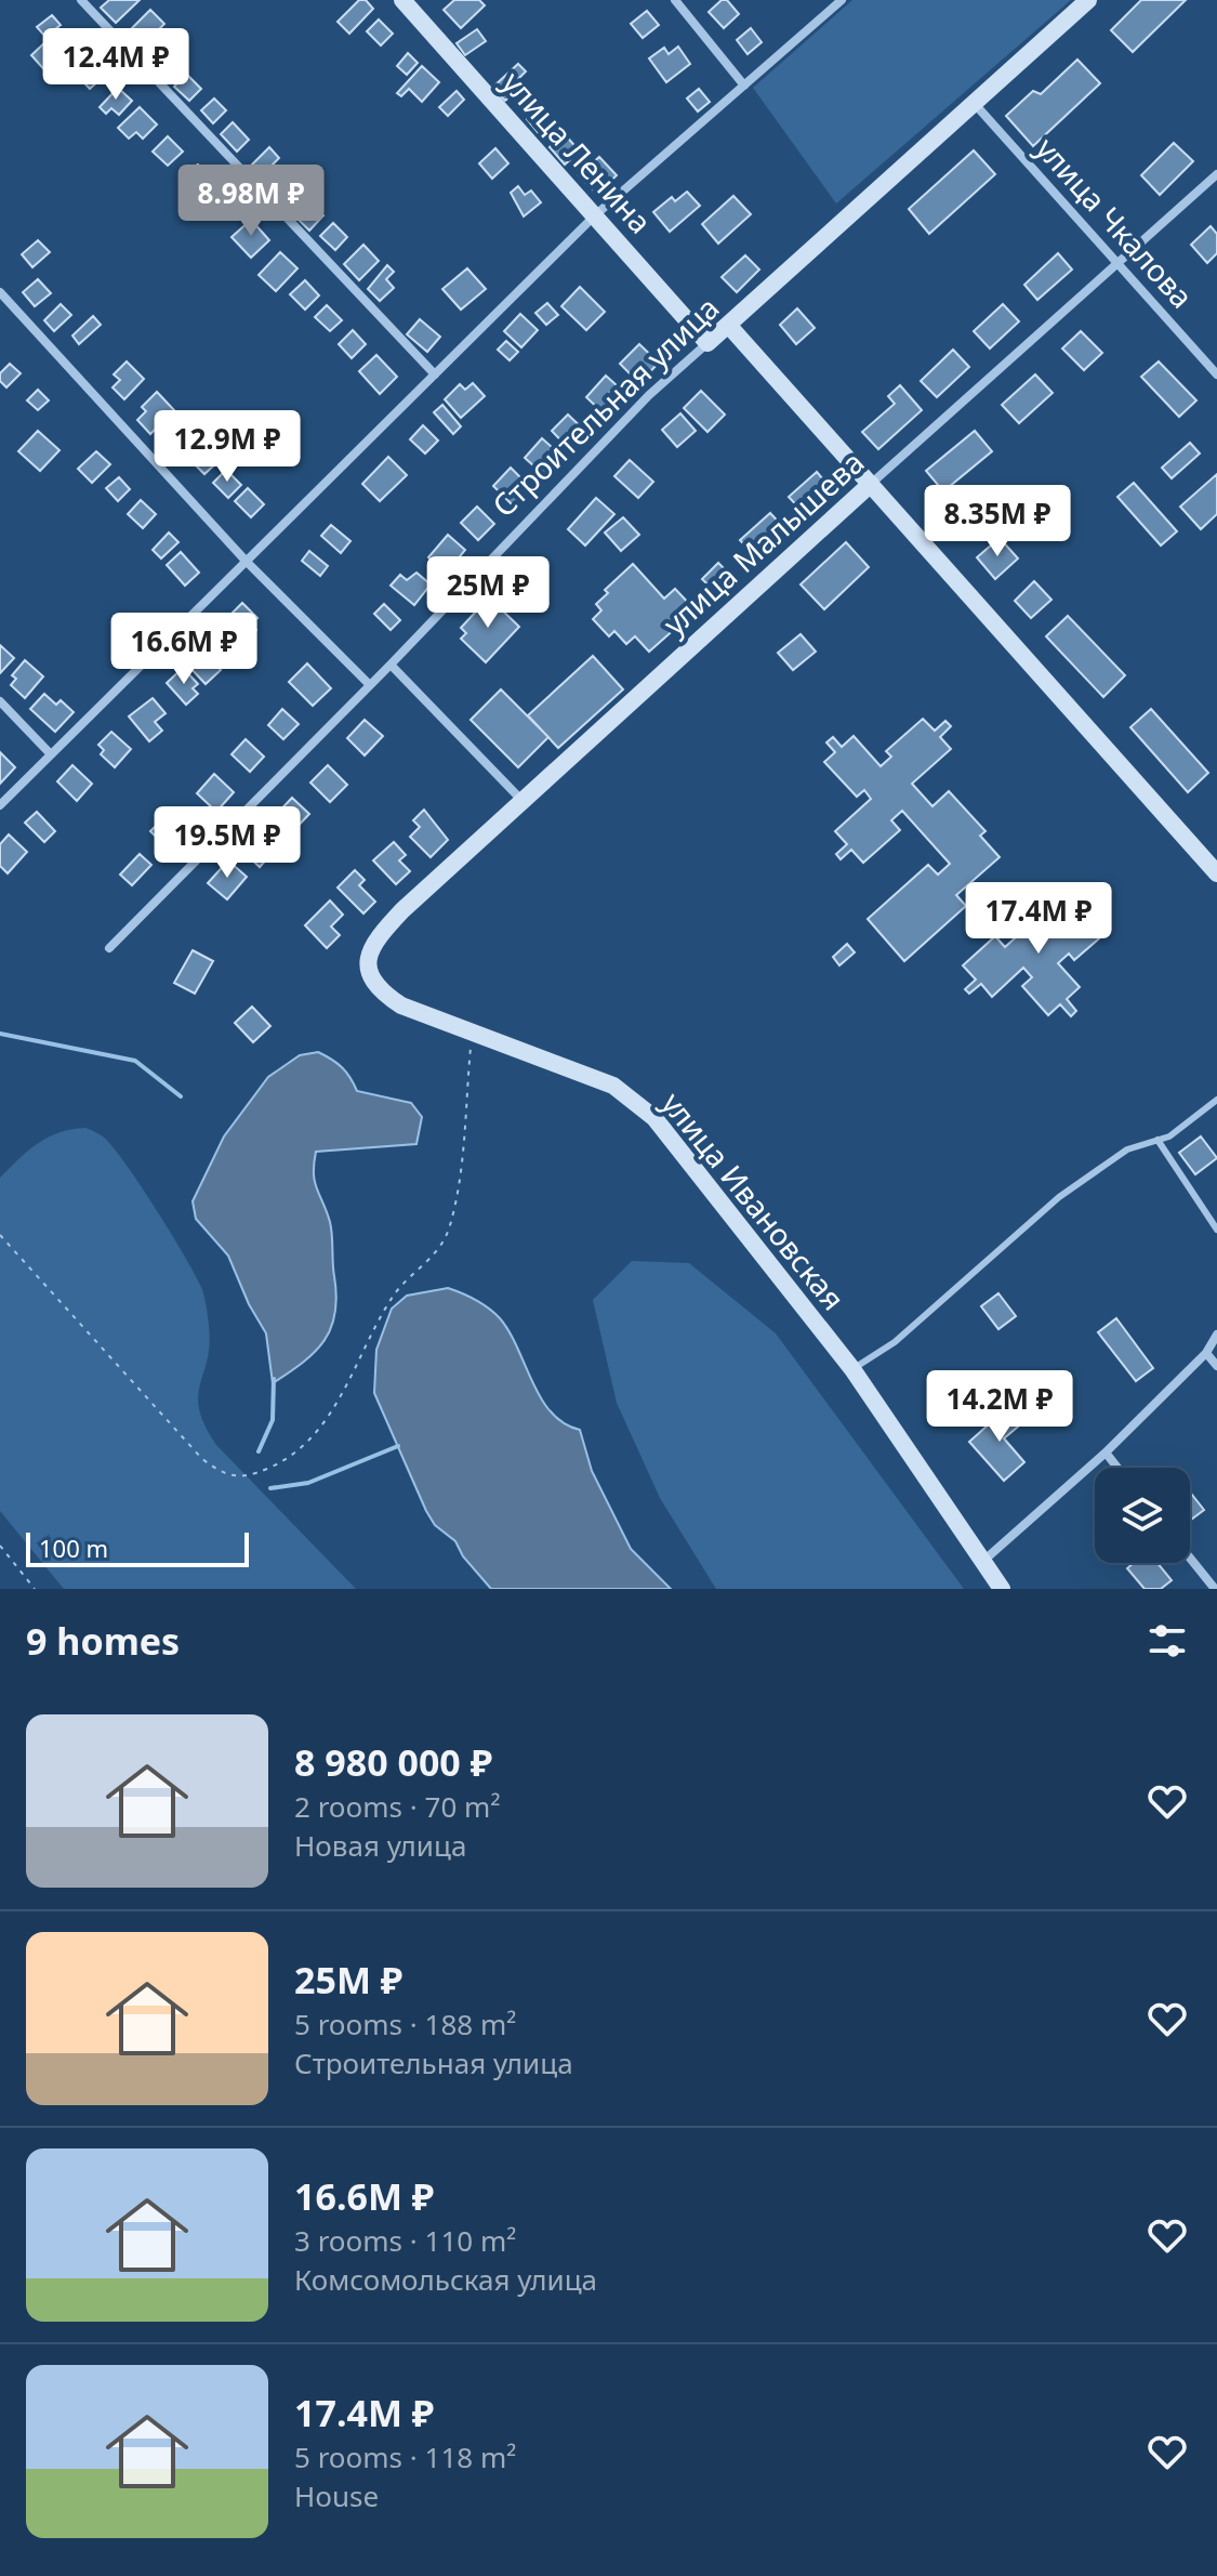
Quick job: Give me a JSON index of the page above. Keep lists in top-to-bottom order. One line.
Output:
{"streets":{"street":["улица Ленина","улица Чкалова","Строительная улица","улица Малышева","улица Ивановская"]},"crossings":[["улица Ленина","Строительная улица"],["улица Чкалова","Строительная улица"],["улица Чкалова","улица Малышева"],["улица Малышева","улица Ивановская"]],"scale_bar":"100 m","page":{"price":["12.4M ₽","8.98M ₽","12.9M ₽","8.35M ₽","25M ₽","16.6M ₽","19.5M ₽","17.4M ₽","14.2M ₽"],"scale":"100 m","heading":"9 homes","list":[{"name":"8 980 000 ₽","note":"2 rooms · 70 m² · Новая улица"},{"name":"25M ₽","note":"5 rooms · 188 m² · Строительная улица"},{"name":"16.6M ₽","note":"3 rooms · 110 m² · Комсомольская улица"},{"name":"17.4M ₽","note":"5 rooms · 118 m² · House"}]}}
